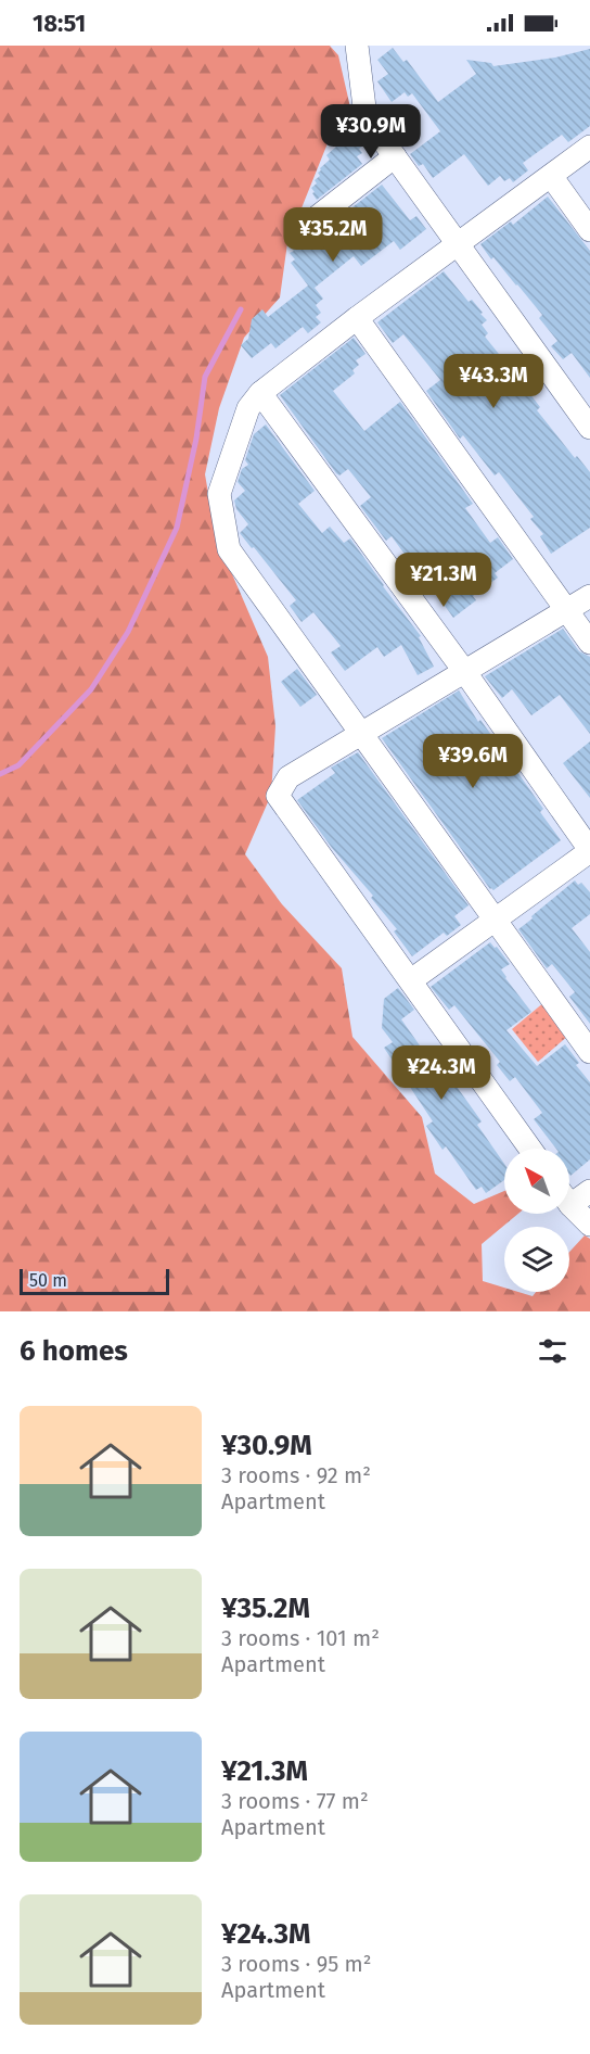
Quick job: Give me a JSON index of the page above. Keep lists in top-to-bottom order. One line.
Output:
{"scale_bar":"50 m","north":"top left","page":{"status":"18:51","price":["¥30.9M","¥35.2M","¥43.3M","¥21.3M","¥39.6M","¥24.3M"],"scale":"50 m","heading":"6 homes","list":[{"name":"¥30.9M","note":"3 rooms · 92 m² · Apartment"},{"name":"¥35.2M","note":"3 rooms · 101 m² · Apartment"},{"name":"¥21.3M","note":"3 rooms · 77 m² · Apartment"},{"name":"¥24.3M","note":"3 rooms · 95 m² · Apartment"}]}}
